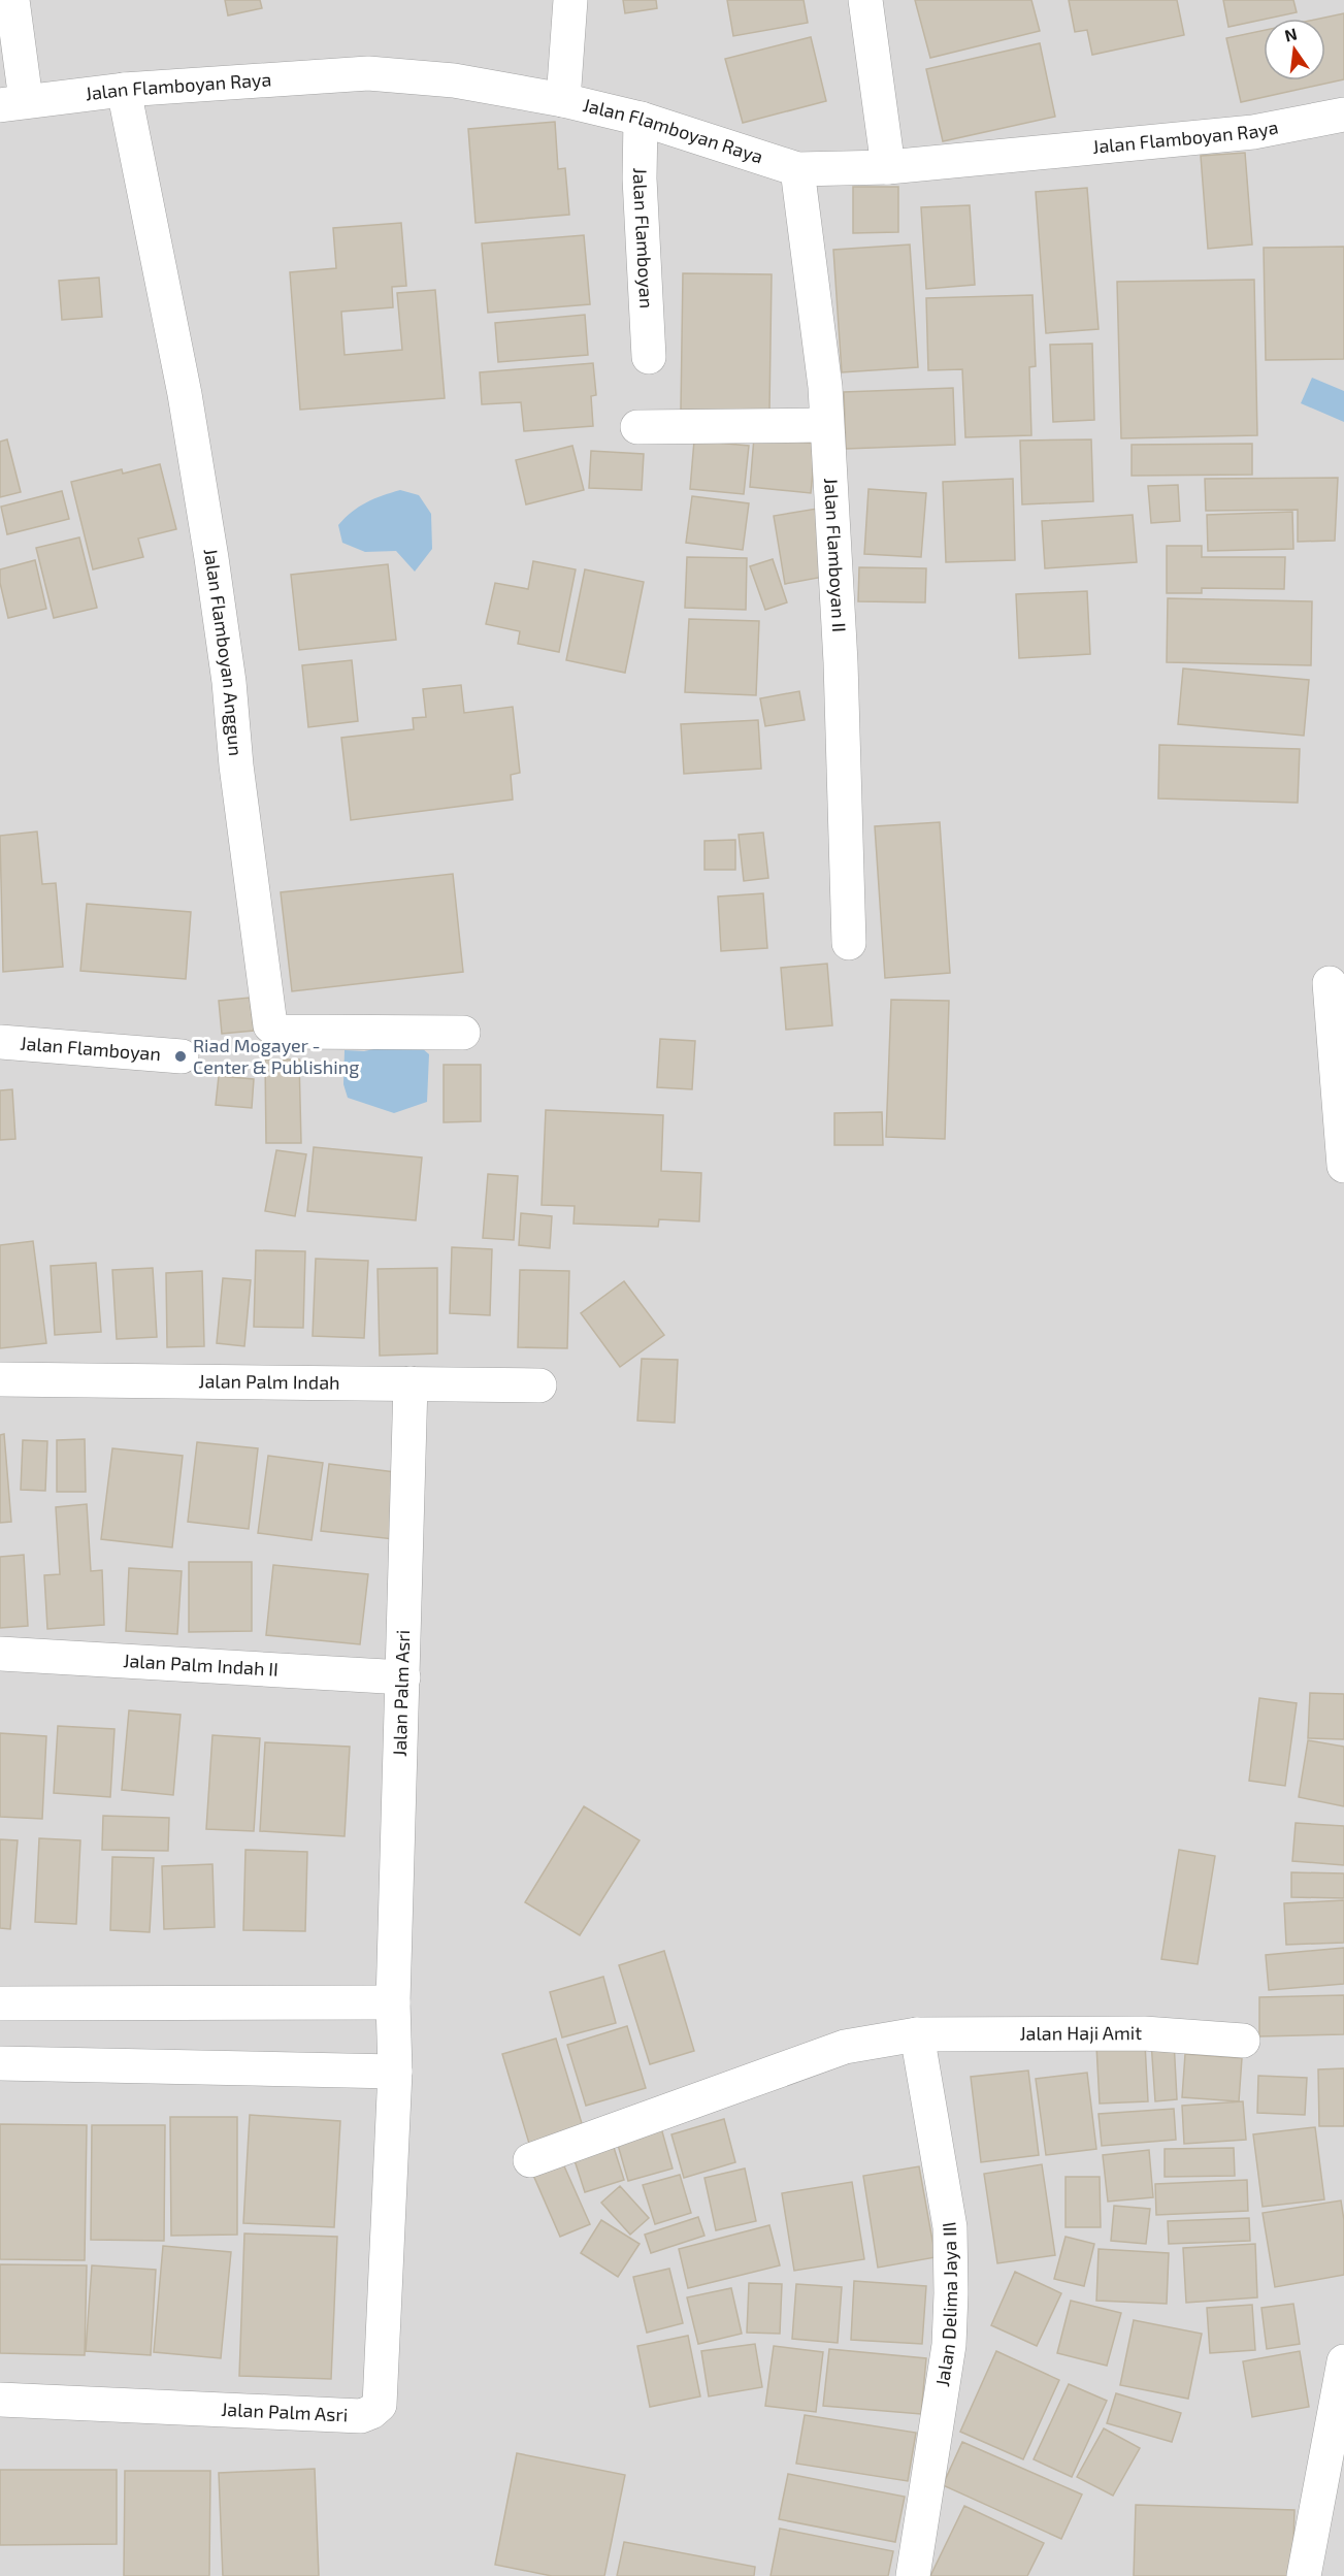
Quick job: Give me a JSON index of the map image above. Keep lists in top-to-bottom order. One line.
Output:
{"streets":{"street":["Jalan Flamboyan Raya","Jalan Flamboyan","Jalan Flamboyan II","Jalan Flamboyan Anggun","Jalan Palm Indah","Jalan Palm Indah II","Jalan Palm Asri","Jalan Haji Amit","Jalan Delima Jaya III"]},"crossings":[["Jalan Flamboyan Raya","Jalan Flamboyan"],["Jalan Flamboyan Raya","Jalan Flamboyan II"],["Jalan Flamboyan Raya","Jalan Flamboyan Anggun"],["Jalan Palm Indah","Jalan Palm Asri"],["Jalan Palm Indah II","Jalan Palm Asri"],["Jalan Haji Amit","Jalan Delima Jaya III"]],"places":["Riad Mogayer - Center & Publishing"],"north":"top"}
